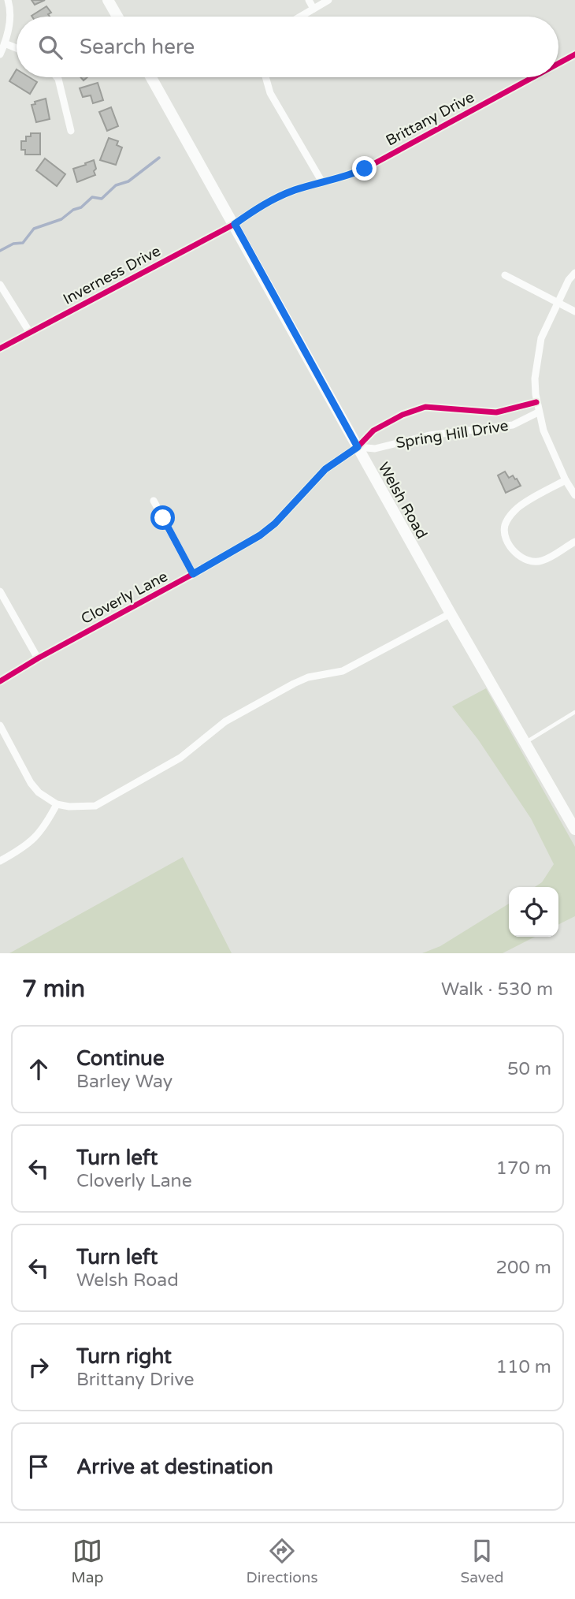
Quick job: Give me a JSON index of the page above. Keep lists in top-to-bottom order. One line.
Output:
{"streets":{"main road":["Welsh Road"],"street":["Brittany Drive","Inverness Drive","Spring Hill Drive","Cloverly Lane"]},"crossings":[["Brittany Drive","Inverness Drive"],["Brittany Drive","Welsh Road"],["Inverness Drive","Welsh Road"],["Spring Hill Drive","Welsh Road"],["Spring Hill Drive","Cloverly Lane"],["Welsh Road","Cloverly Lane"]],"page":{"search":"Search here","heading":["7 min","Walk · 530 m"],"list":[["Continue","Barley Way","50 m"],["Turn left","Cloverly Lane","170 m"],["Turn left","Welsh Road","200 m"],["Turn right","Brittany Drive","110 m"],"Arrive at destination"],"nav":["Map","Directions","Saved"]}}
